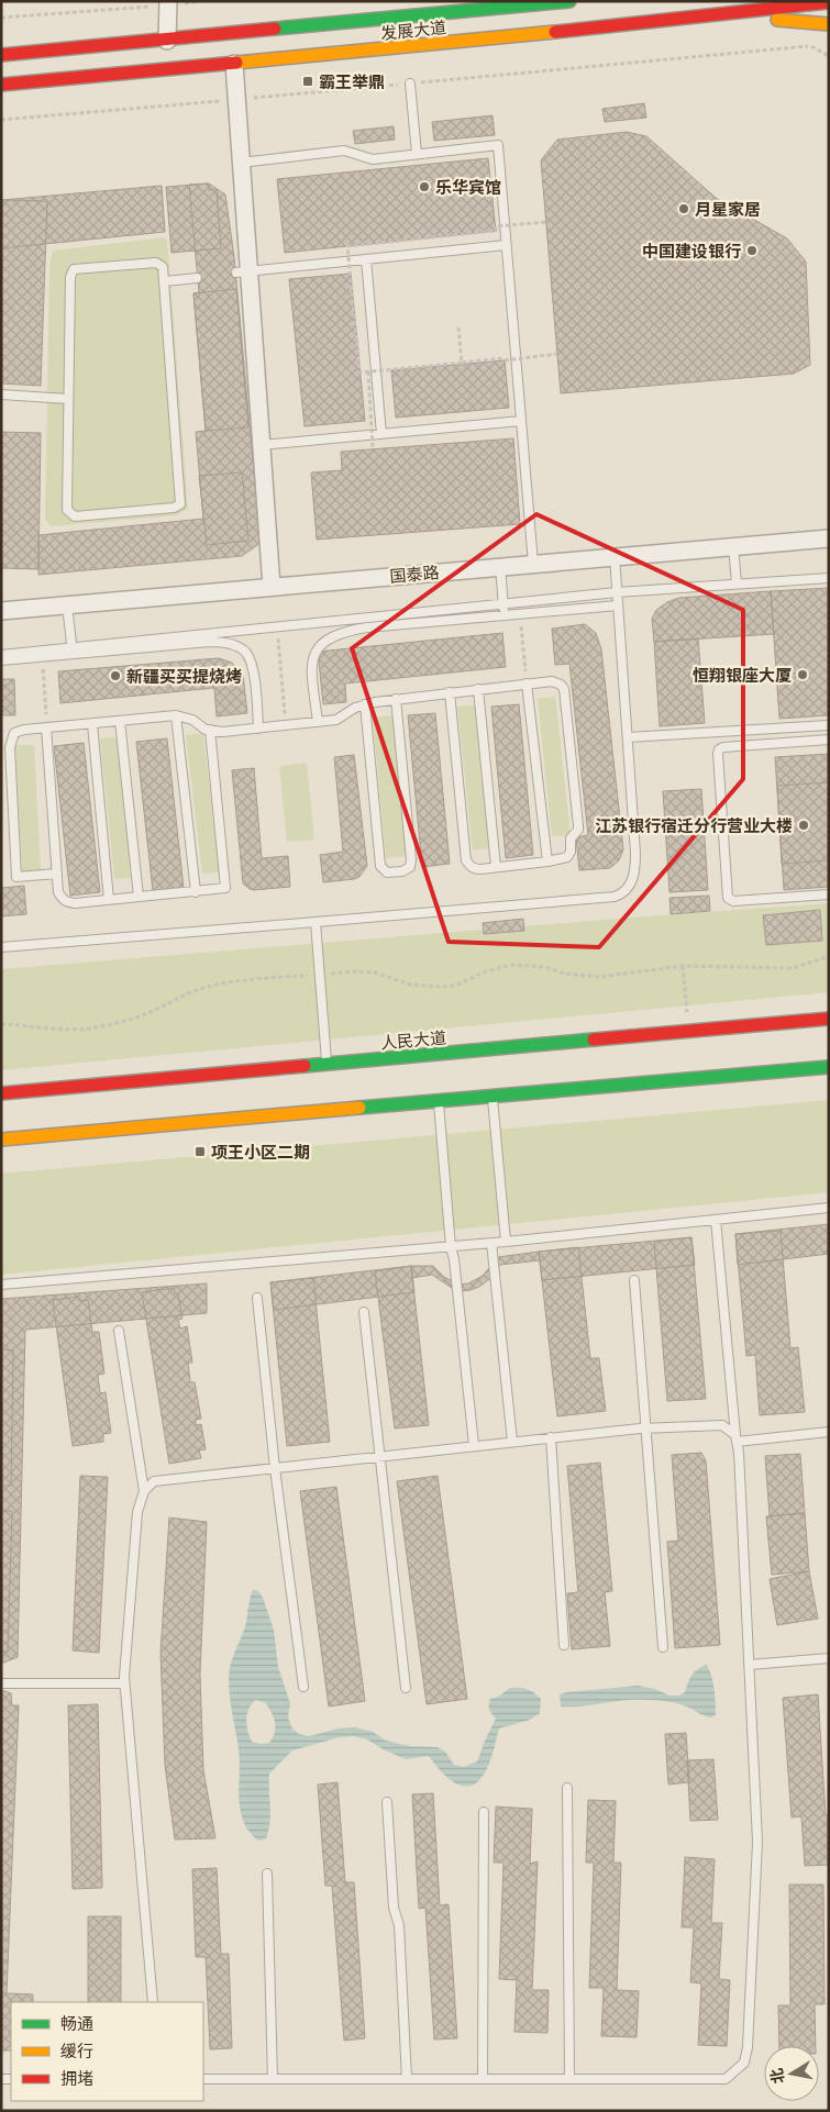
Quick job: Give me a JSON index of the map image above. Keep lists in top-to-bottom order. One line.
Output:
{"streets":{"main road":["发展大道","人民大道"],"street":["国泰路"]},"places":{"transit":["霸王举鼎","项王小区二期"],"other":["乐华宾馆","月星家居","中国建设银行","恒翔银座大厦","新疆买买提烧烤","江苏银行宿迁分行营业大楼"]},"legend":["畅通","缓行","拥堵"],"north":"left"}
